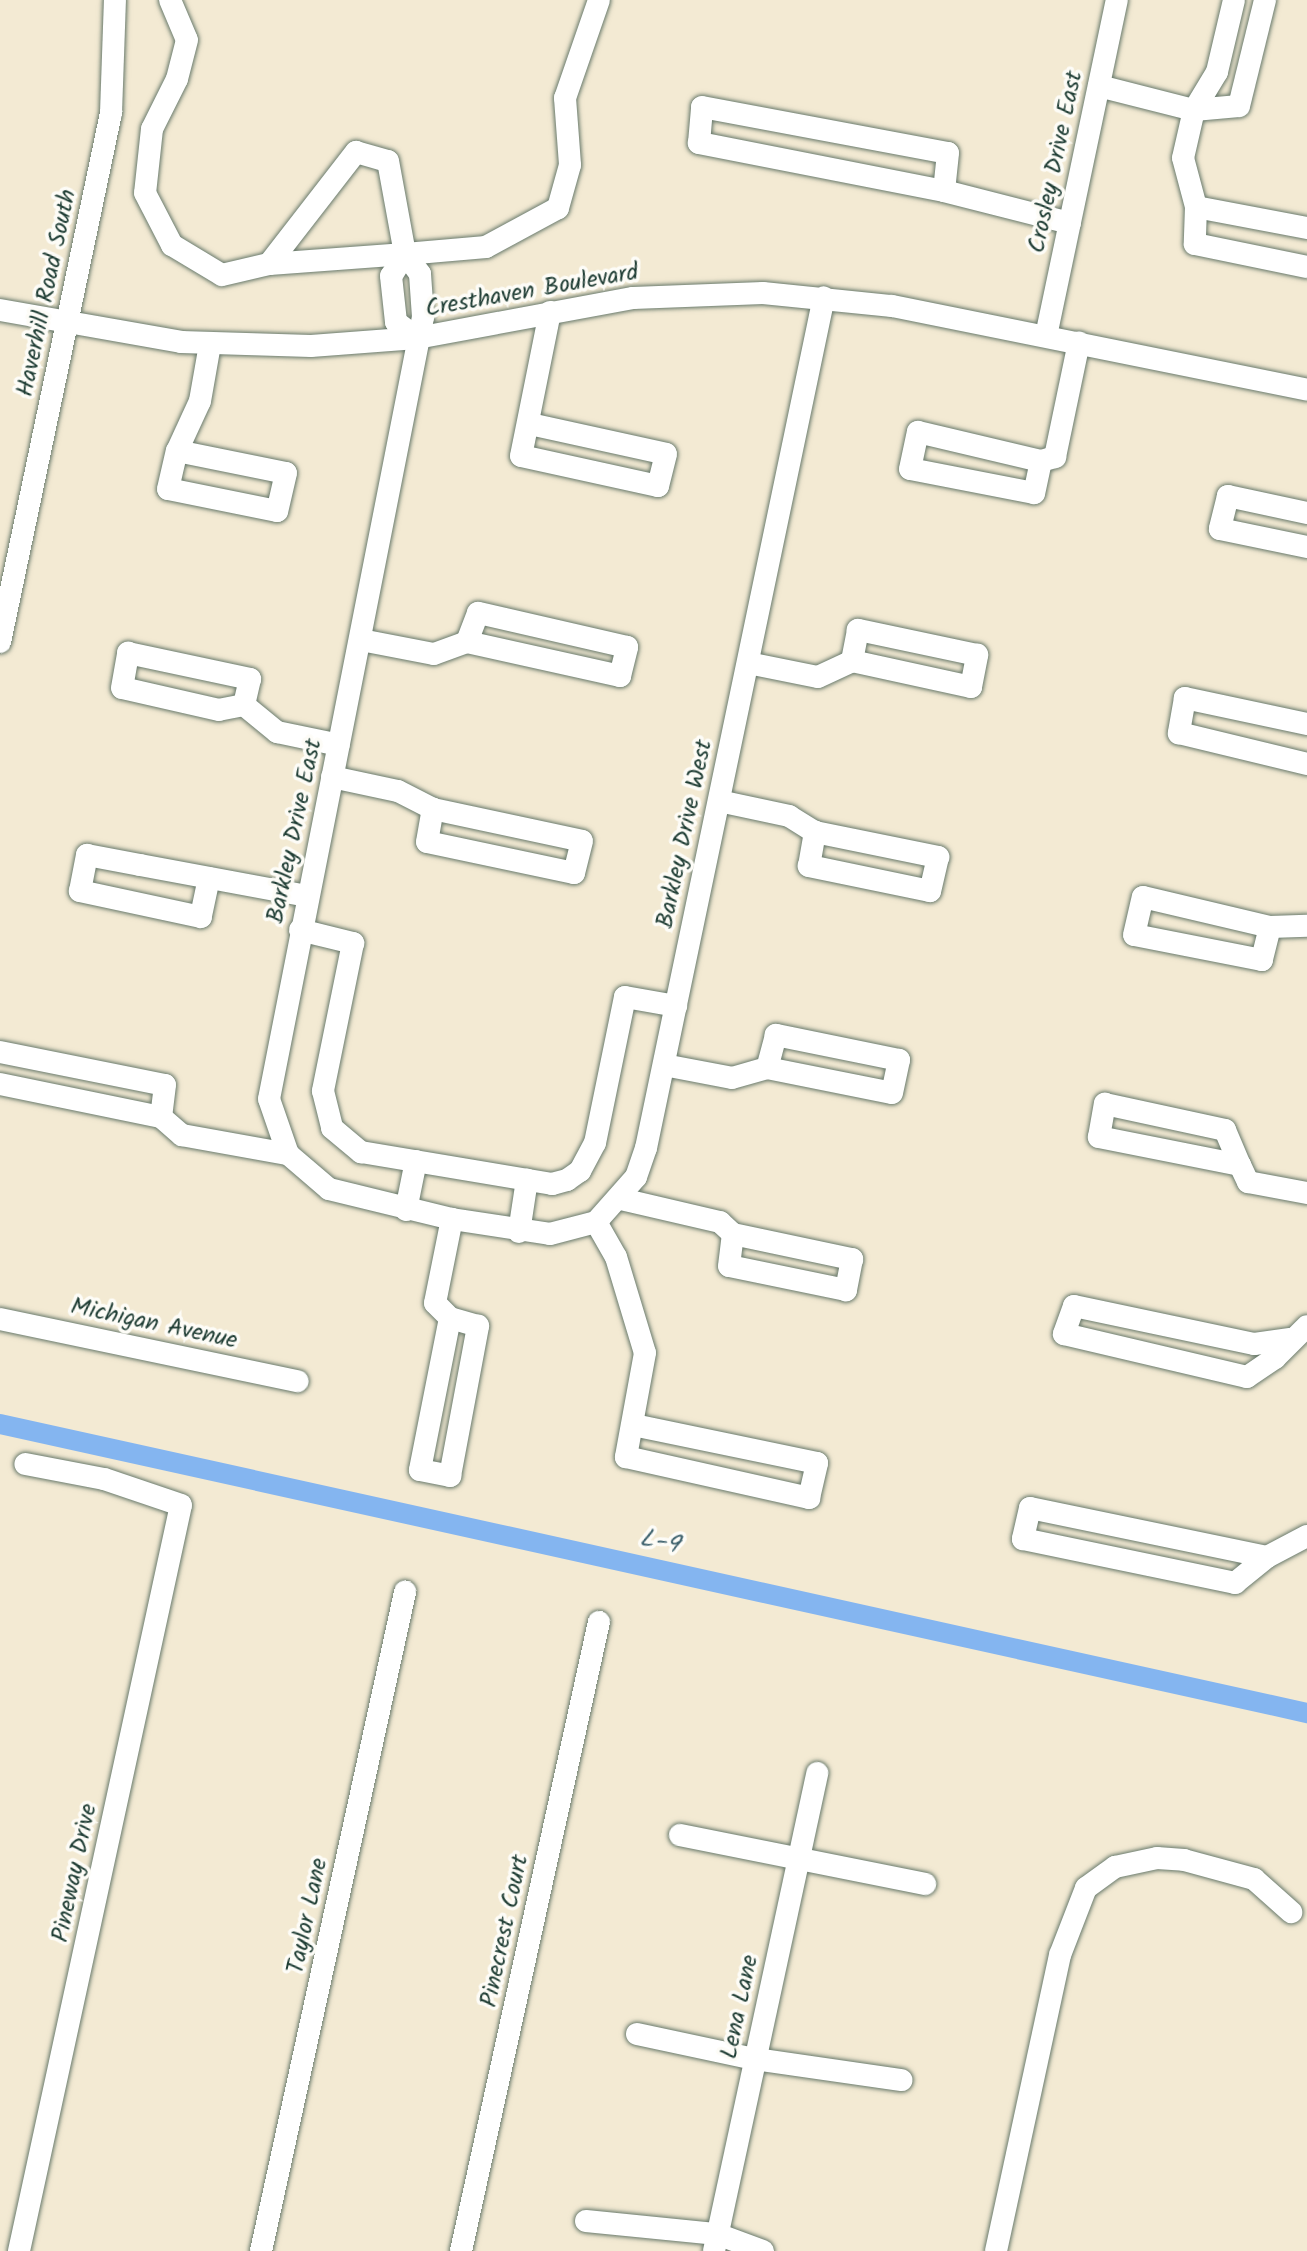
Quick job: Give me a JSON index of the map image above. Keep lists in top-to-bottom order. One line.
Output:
{"streets":{"street":["Crosley Drive East","Cresthaven Boulevard","Haverhill Road South","Barkley Drive East","Barkley Drive West","Michigan Avenue","Pineway Drive","Taylor Lane","Pinecrest Court","Lena Lane"]},"crossings":[["Crosley Drive East","Cresthaven Boulevard"],["Cresthaven Boulevard","Haverhill Road South"],["Cresthaven Boulevard","Barkley Drive East"],["Cresthaven Boulevard","Barkley Drive West"]],"water":["L-9"]}
